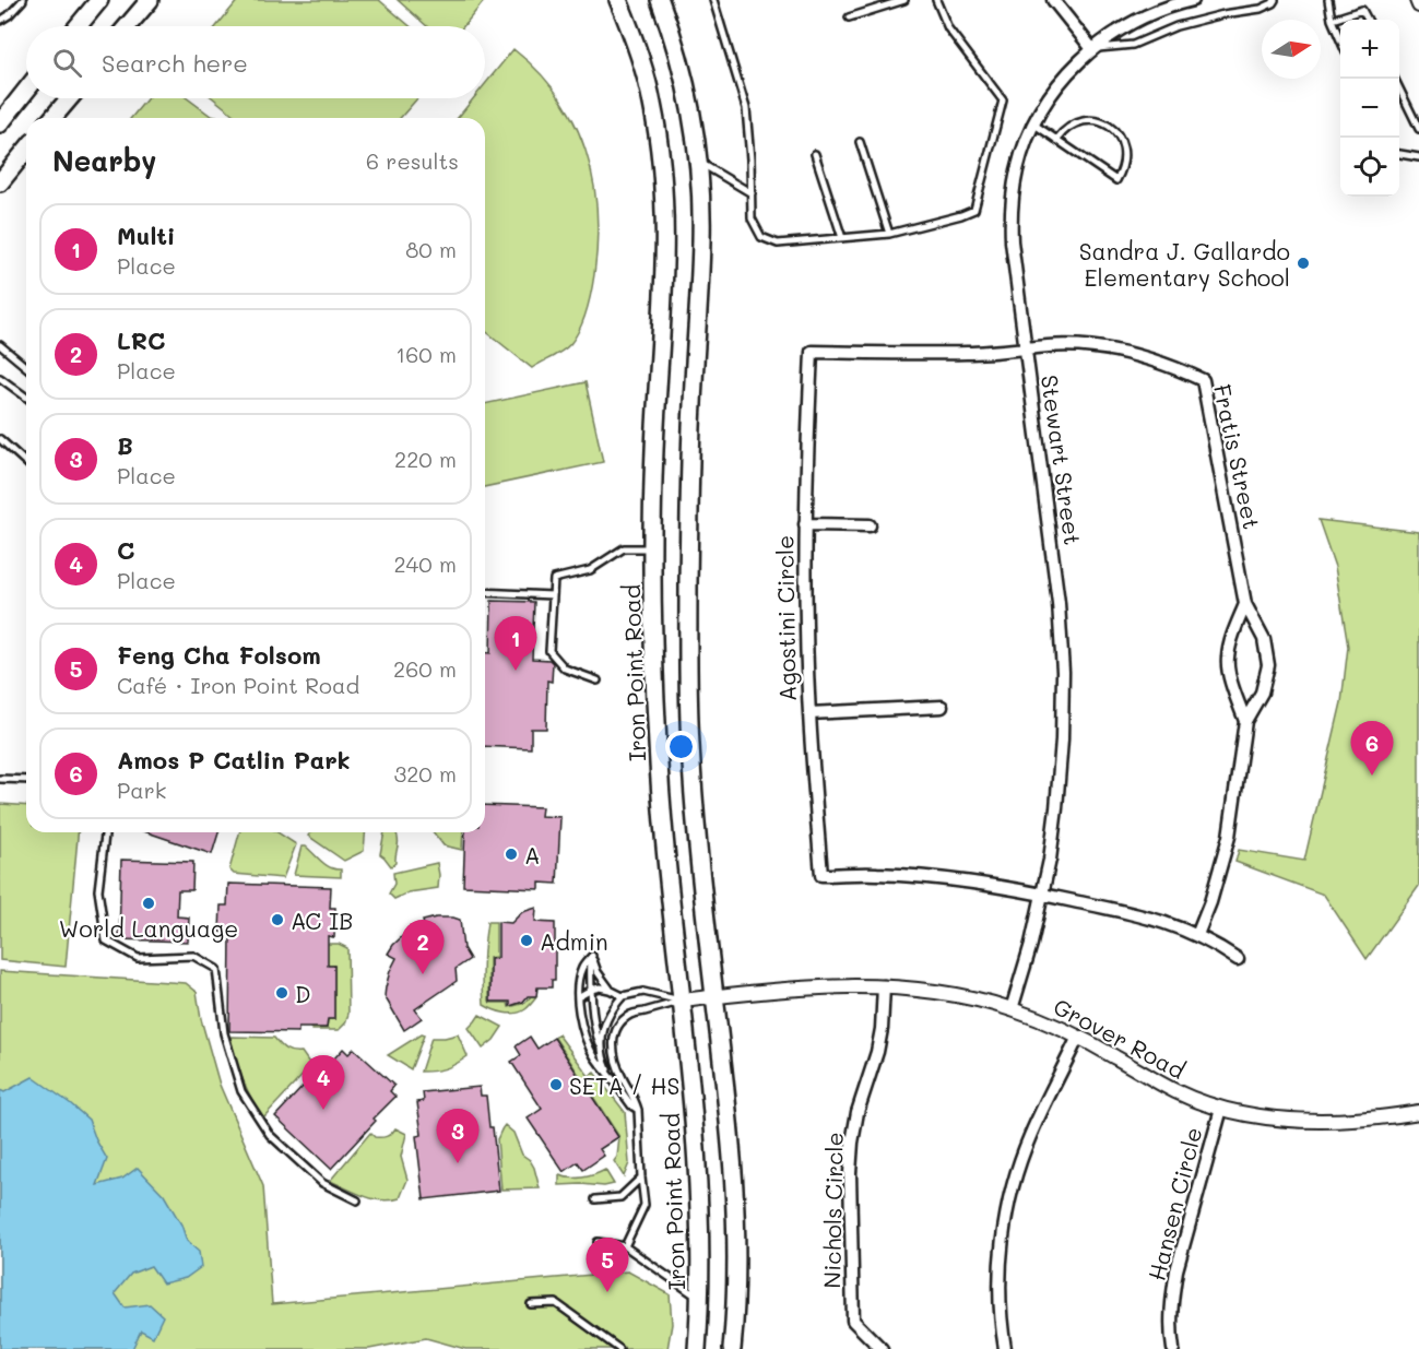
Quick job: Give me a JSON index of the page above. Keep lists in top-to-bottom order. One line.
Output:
{"streets":{"main road":["Iron Point Road"],"street":["Fratis Street","Stewart Street","Agostini Circle","Grover Road","Hansen Circle","Nichols Circle"]},"crossings":[["Fratis Street","Stewart Street"],["Fratis Street","Agostini Circle"],["Stewart Street","Agostini Circle"],["Stewart Street","Grover Road"],["Iron Point Road","Grover Road"],["Grover Road","Hansen Circle"],["Grover Road","Nichols Circle"]],"places":["Sandra J. Gallardo Elementary School","A","World Language","AC IB","Admin","D","SETA / HS"],"north":"right","page":{"map_buttons":["+","−"],"search":"Search here","heading":["Nearby","6 results"],"list":[{"mark":"1","name":"Multi","note":"Place","value":"80 m"},{"mark":"2","name":"LRC","note":"Place","value":"160 m"},{"mark":"3","name":"B","note":"Place","value":"220 m"},{"mark":"4","name":"C","note":"Place","value":"240 m"},{"mark":"5","name":"Feng Cha Folsom","note":"Café · Iron Point Road","value":"260 m"},{"mark":"6","name":"Amos P Catlin Park","note":"Park","value":"320 m"}],"pins":["1","6","2","4","3","5"]}}
